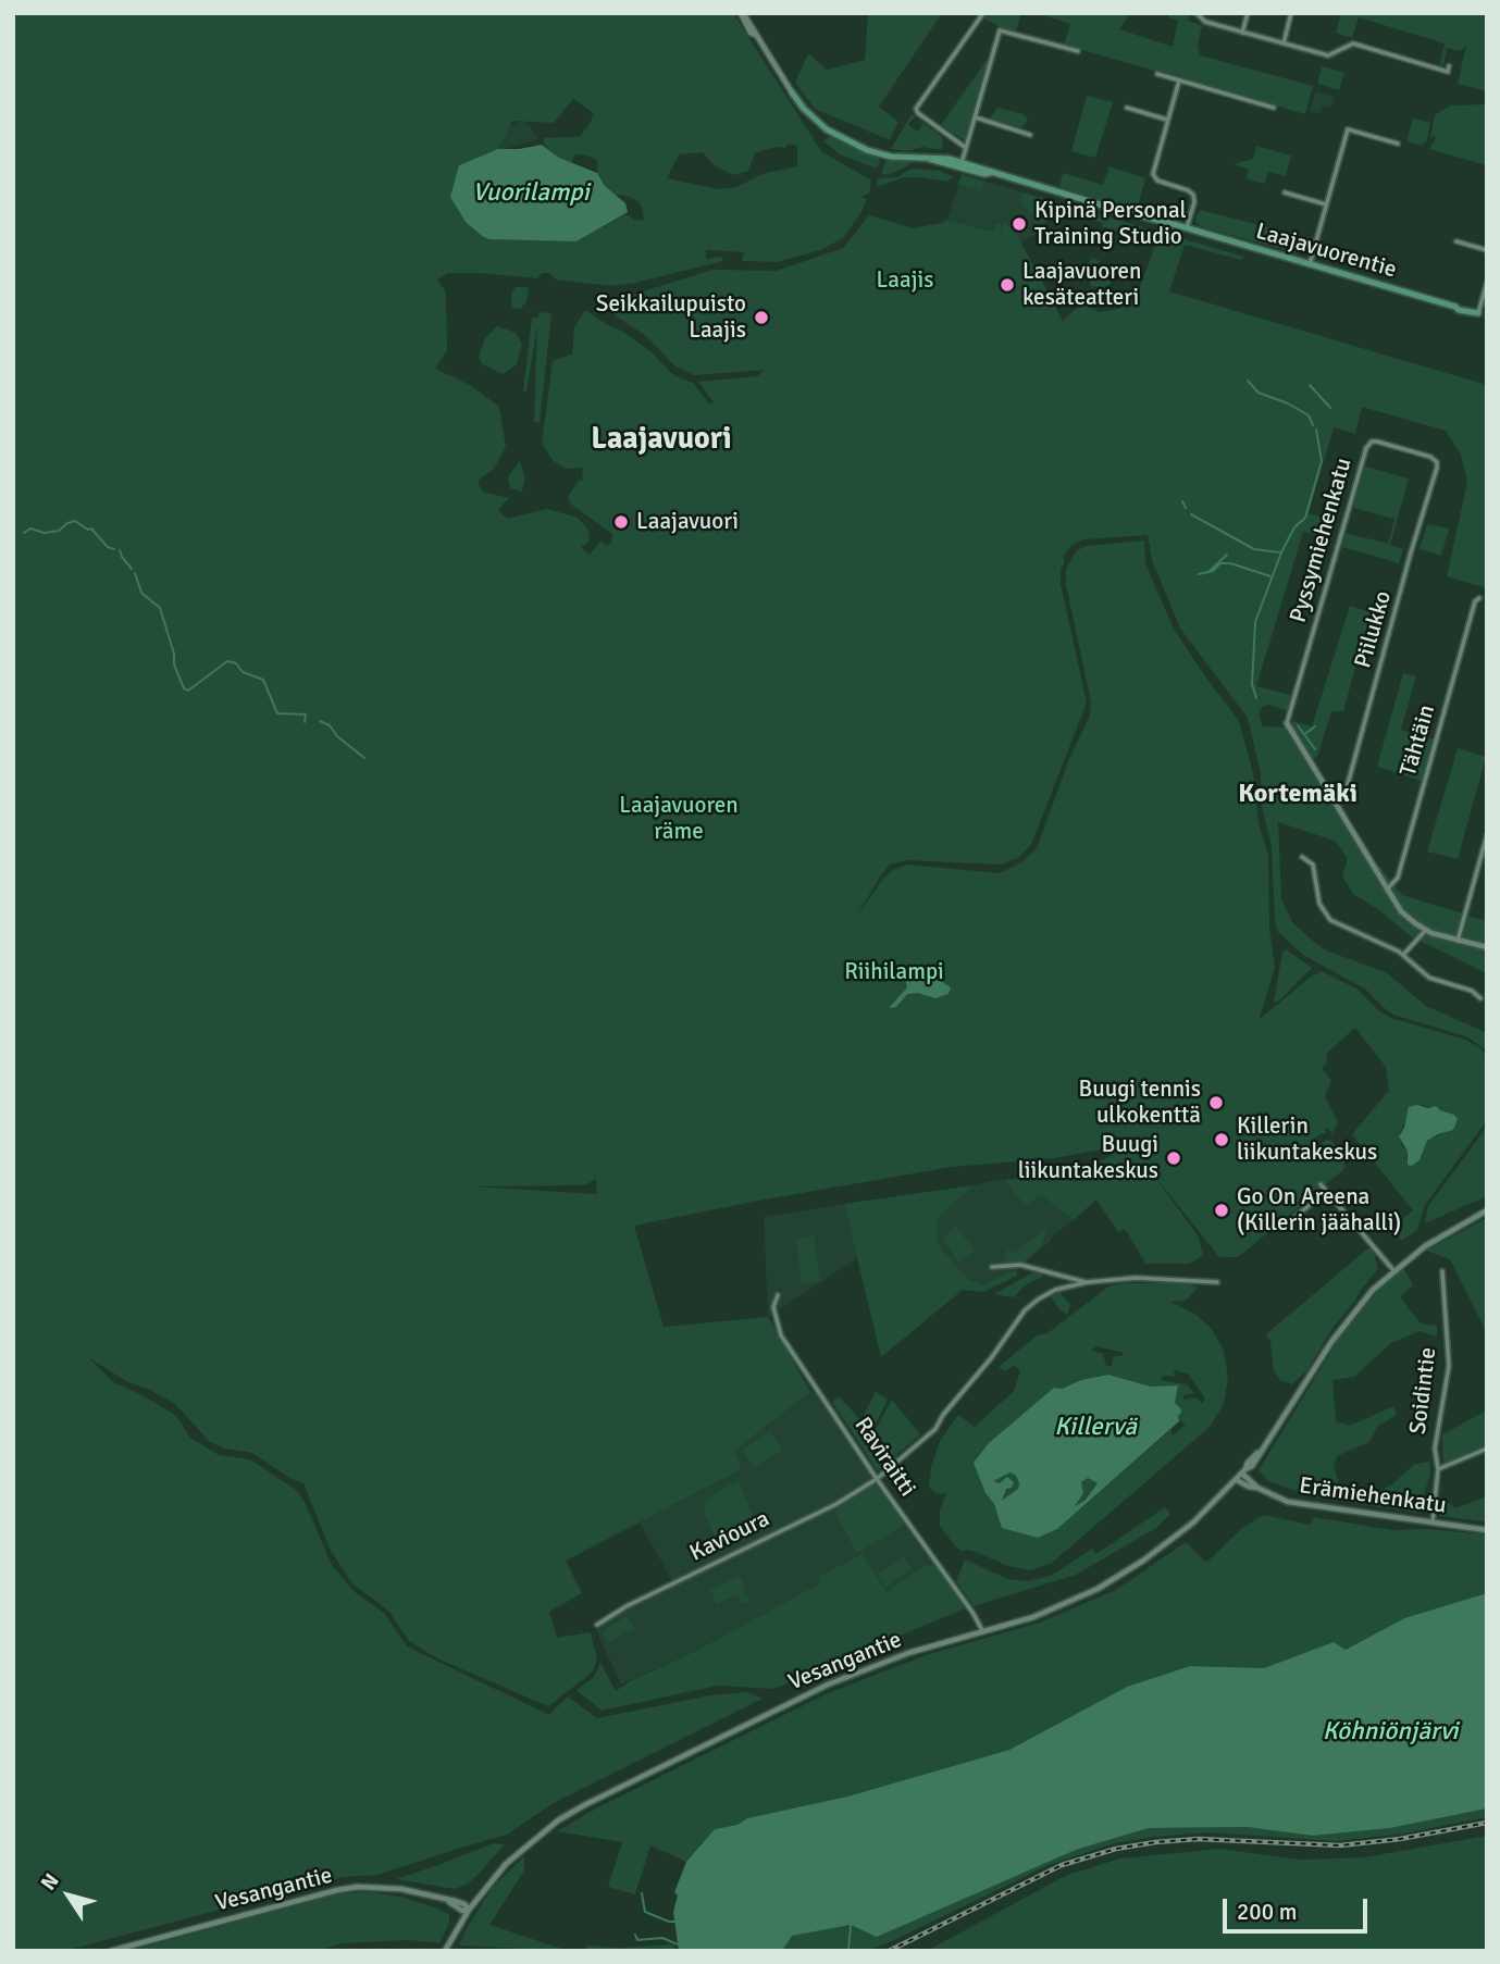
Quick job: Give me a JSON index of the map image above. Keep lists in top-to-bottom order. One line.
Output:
{"streets":{"main road":["Laajavuorentie"],"street":["Pyssymiehenkatu","Piilukko","Tähtäin","Soidintie","Raviraitti","Erämiehenkatu","Kavioura","Vesangantie"]},"crossings":[["Pyssymiehenkatu","Piilukko"],["Pyssymiehenkatu","Tähtäin"],["Soidintie","Erämiehenkatu"],["Raviraitti","Kavioura"],["Raviraitti","Vesangantie"],["Erämiehenkatu","Vesangantie"]],"districts":["Laajavuori","Kortemäki"],"water":["Vuorilampi","Killervä","Köhniönjärvi"],"parks":["Laajis","Laajavuoren räme","Riihilampi"],"places":["Kipinä Personal Training Studio","Laajavuoren kesäteatteri","Seikkailupuisto Laajis","Laajavuori","Buugi tennis ulkokenttä","Killerin liikuntakeskus","Buugi liikuntakeskus","Go On Areena (Killerin jäähalli)"],"scale_bar":"200 m","north":"top left"}
